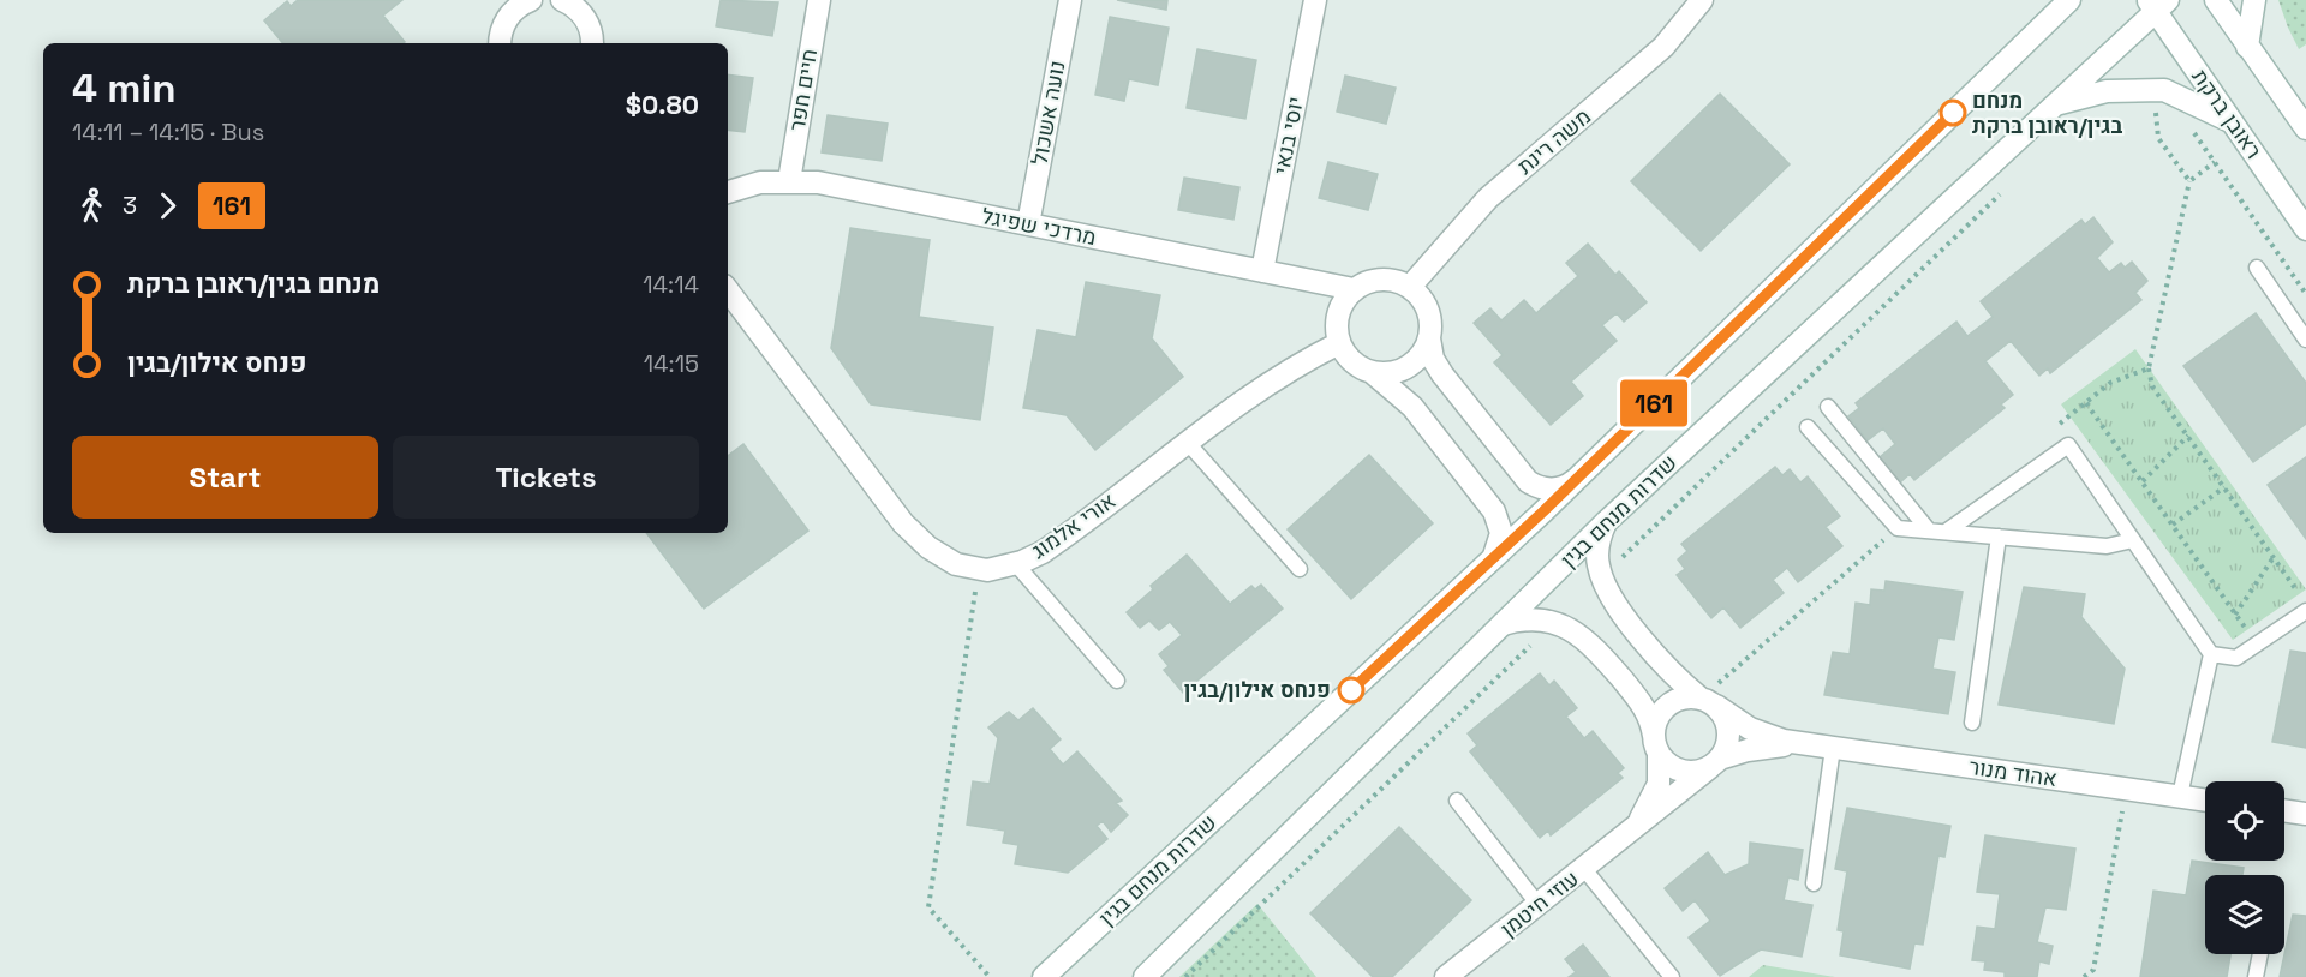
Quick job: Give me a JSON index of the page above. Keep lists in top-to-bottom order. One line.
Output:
{"streets":{"street":["חיים חפר","נועה אשכול","ראובן ברקת","יוסי בנאי","משה רינת","מרדכי שפיגל","שדרות מנחם בגין","אורי אלמוג","אהוד מנור","עוזי חיטמן"]},"crossings":[["חיים חפר","מרדכי שפיגל"],["נועה אשכול","מרדכי שפיגל"],["ראובן ברקת","שדרות מנחם בגין"],["יוסי בנאי","מרדכי שפיגל"],["משה רינת","מרדכי שפיגל"],["משה רינת","אורי אלמוג"],["מרדכי שפיגל","אורי אלמוג"],["שדרות מנחם בגין","אהוד מנור"],["אהוד מנור","עוזי חיטמן"]],"places":["מנחם בגין/ראובן ברקת","פנחס אילון/בגין"],"lines":["bus line 161"],"page":{"on_map":"161","heading":["4 min","14:11 – 14:15 · Bus","$0.80"],"legs":["3","161"],"list":[{"name":"מנחם בגין/ראובן ברקת","value":"14:14"},{"name":"פנחס אילון/בגין","value":"14:15"}],"buttons":["Start","Tickets"]}}
